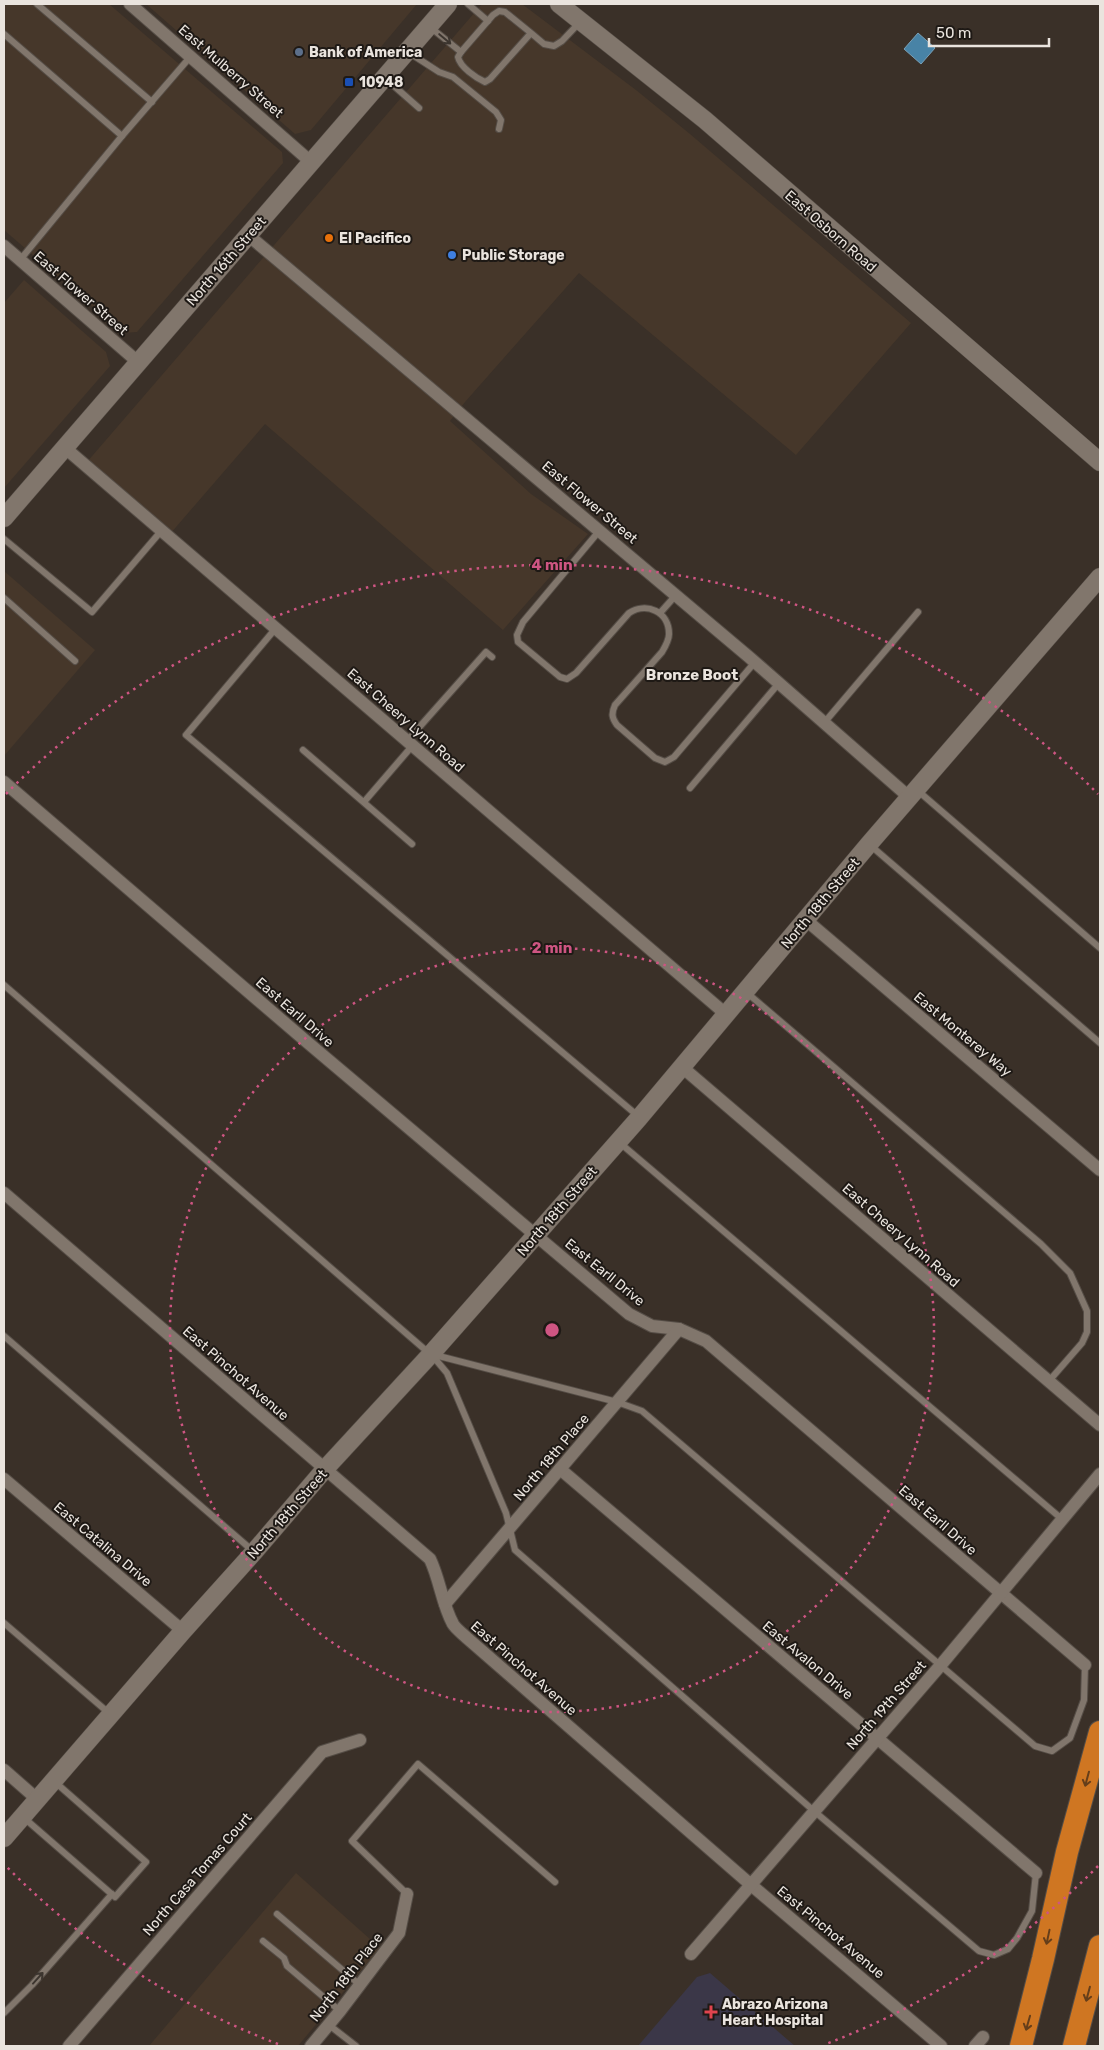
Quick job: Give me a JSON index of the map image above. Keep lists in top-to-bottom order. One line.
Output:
{"streets":{"street":["East Mulberry Street","East Osborn Road","North 16th Street","East Flower Street","East Cheery Lynn Road","North 18th Street","East Earll Drive","East Monterey Way","East Pinchot Avenue","North 18th Place","East Catalina Drive","East Avalon Drive","North 19th Street","North Casa Tomas Court"]},"crossings":[["East Mulberry Street","North 16th Street"],["North 16th Street","East Flower Street"],["North 16th Street","East Cheery Lynn Road"],["East Flower Street","North 18th Street"],["East Cheery Lynn Road","North 18th Street"],["North 18th Street","East Earll Drive"],["North 18th Street","East Monterey Way"],["North 18th Street","East Pinchot Avenue"],["North 18th Street","East Catalina Drive"],["East Earll Drive","North 18th Place"],["East Earll Drive","North 19th Street"],["East Pinchot Avenue","North 18th Place"],["East Pinchot Avenue","North 19th Street"],["North 18th Place","East Avalon Drive"],["East Avalon Drive","North 19th Street"]],"districts":["Bronze Boot"],"places":{"other":["Bank of America","El Pacifico","Public Storage"],"transit":["10948"],"health":["Abrazo Arizona Heart Hospital"]},"scale_bar":"50 m","rings":["4 min","2 min"]}
